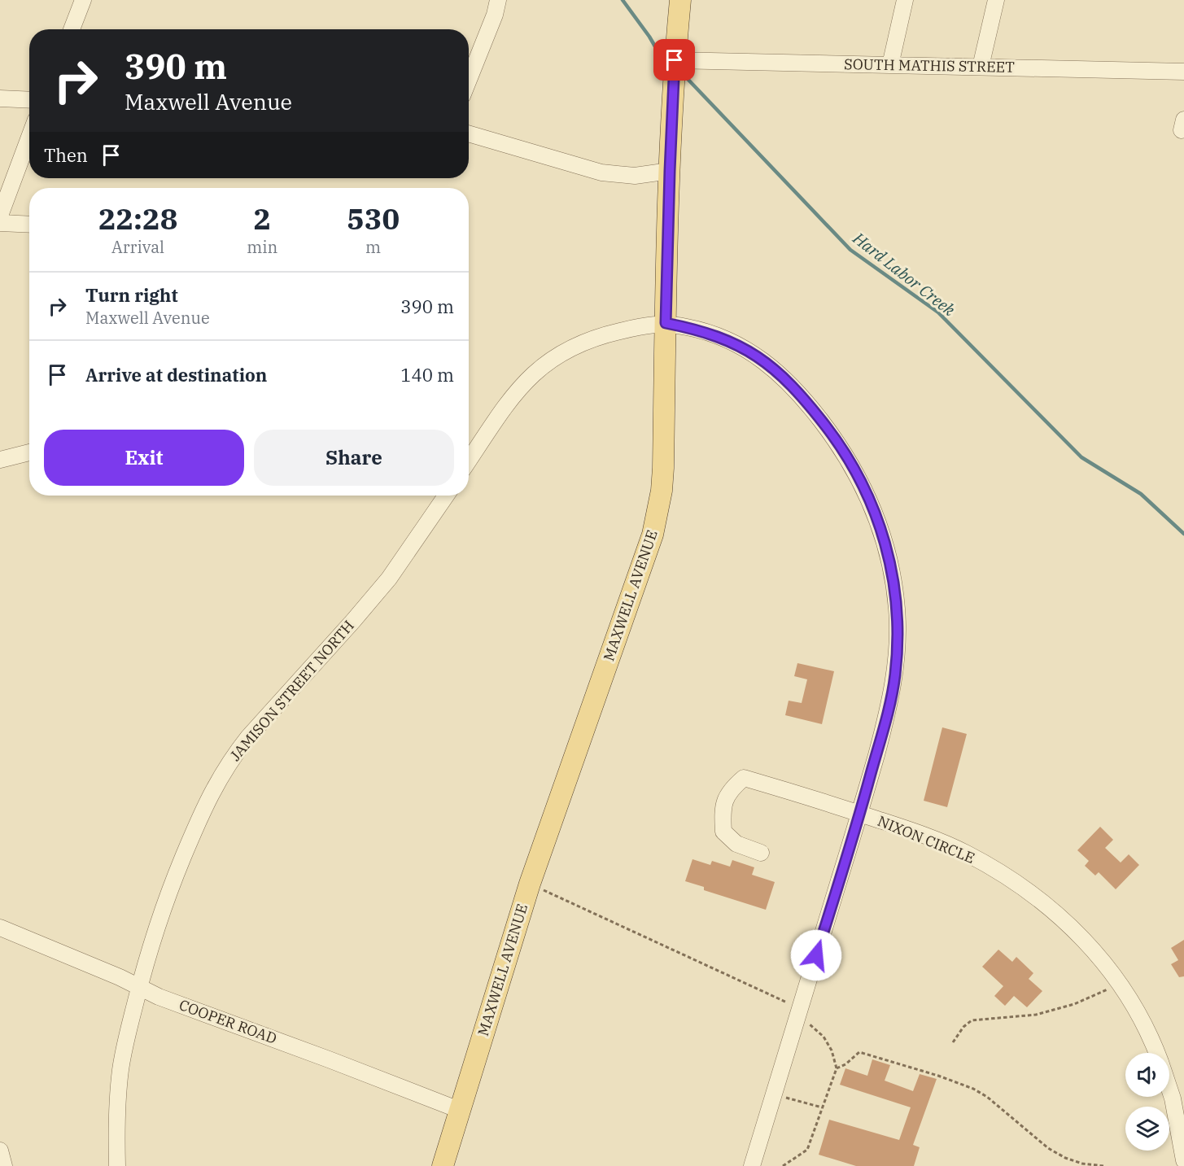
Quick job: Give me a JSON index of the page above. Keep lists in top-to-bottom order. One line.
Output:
{"streets":{"main road":["MAXWELL AVENUE"],"street":["SOUTH MATHIS STREET","JAMISON STREET NORTH","NIXON CIRCLE","COOPER ROAD"]},"crossings":[["SOUTH MATHIS STREET","MAXWELL AVENUE"],["MAXWELL AVENUE","COOPER ROAD"],["JAMISON STREET NORTH","COOPER ROAD"]],"water":["Hard Labor Creek"],"page":{"turn":["390 m","Maxwell Avenue"],"then":"Then","eta":["22:28","Arrival","2","min","530","m"],"list":[{"name":"Turn right","note":"Maxwell Avenue","value":"390 m"},{"name":"Arrive at destination","value":"140 m"}],"buttons":["Exit","Share"]}}
